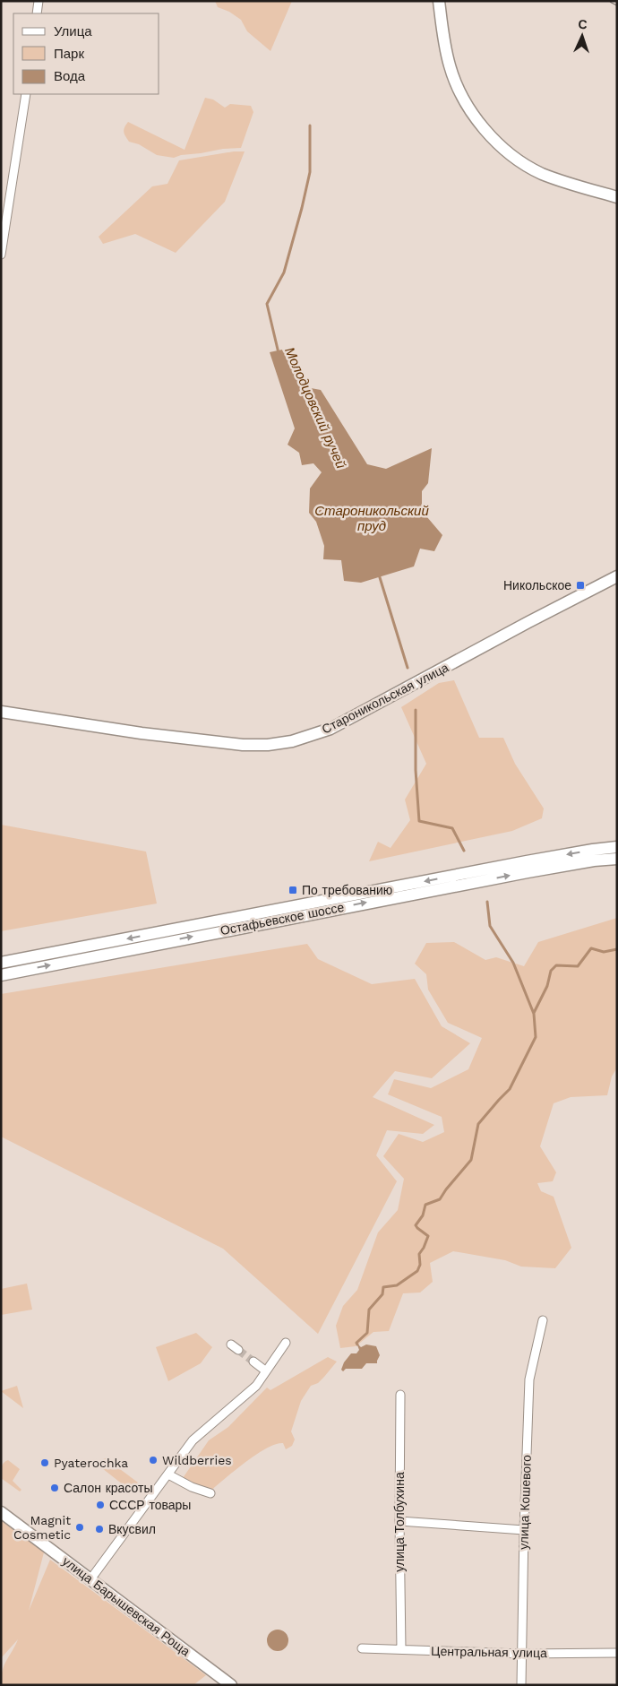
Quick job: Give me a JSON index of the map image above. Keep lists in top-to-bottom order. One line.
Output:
{"streets":{"main road":["Староникольская улица","Остафьевское шоссе","улица Барышевская Роща"],"street":["улица Кошевого","улица Толбухина","Центральная улица"]},"crossings":[["улица Кошевого","Центральная улица"],["улица Толбухина","Центральная улица"]],"water":["Молодцовский ручей","Староникольский пруд"],"places":{"transit":["Никольское","По требованию"],"other":["Wildberries","Pyaterochka","Салон красоты","СССР товары","Magnit Cosmetic","Вкусвил"]},"legend":["Улица","Парк","Вода"],"north":"top"}
